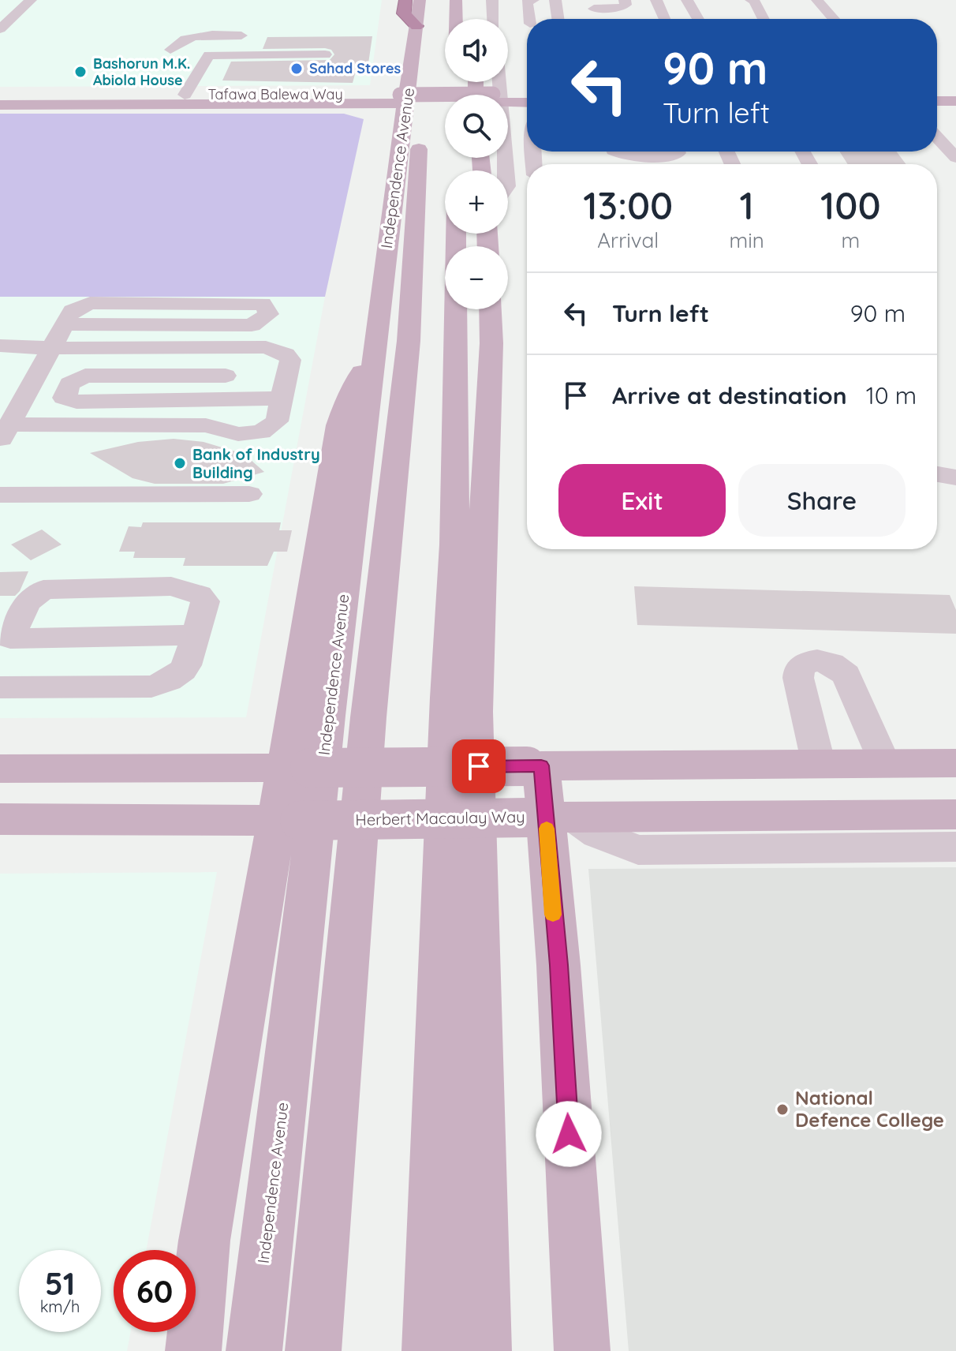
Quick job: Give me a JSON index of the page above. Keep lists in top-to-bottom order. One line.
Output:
{"streets":{"main road":["Tafawa Balewa Way","Independence Avenue","Herbert Macaulay Way"]},"places":["Sahad Stores","Bashorun M.K. Abiola House","Bank of Industry Building","National Defence College"],"page":{"map_buttons":["+","−"],"turn":["90 m","Turn left"],"eta":["13:00","Arrival","1","min","100","m"],"list":[{"name":"Turn left","value":"90 m"},{"name":"Arrive at destination","value":"10 m"}],"buttons":["Exit","Share"],"speed":"51 km/h","limit":"60"}}
